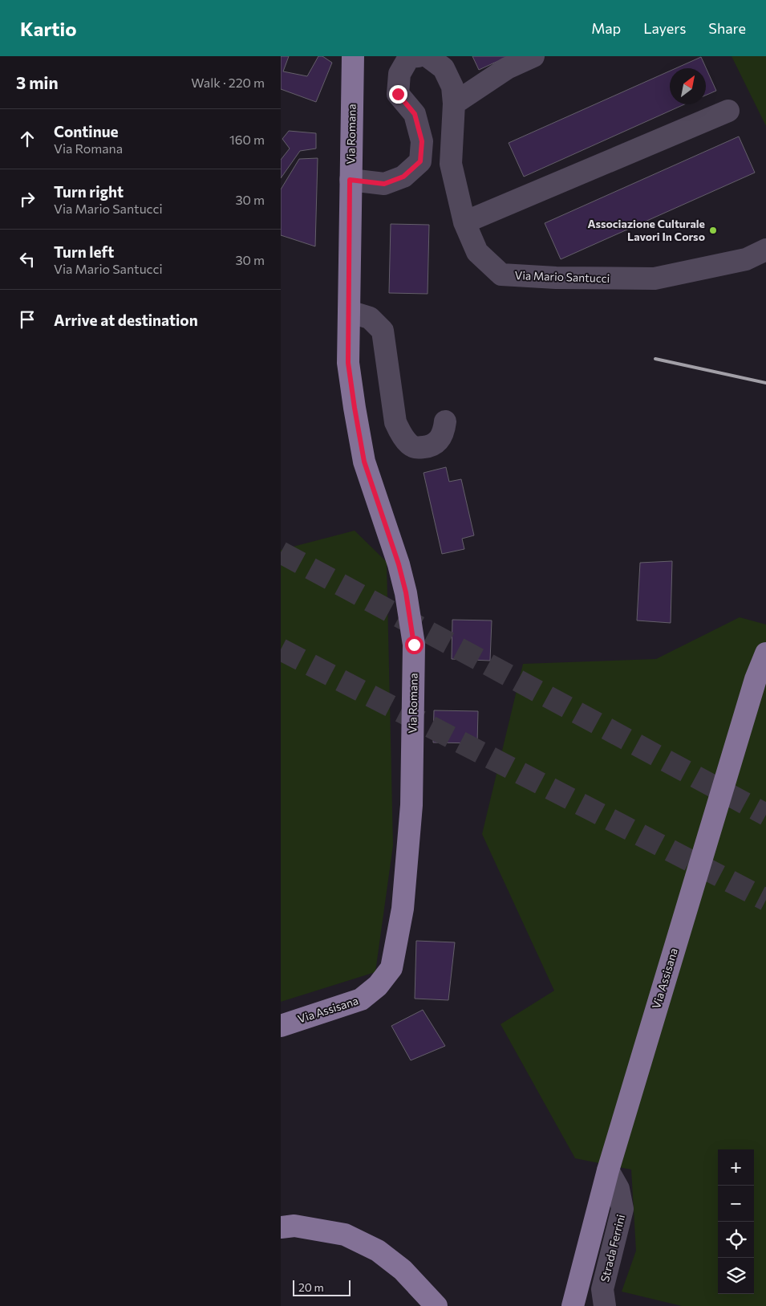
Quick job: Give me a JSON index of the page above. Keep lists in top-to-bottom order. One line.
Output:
{"streets":{"main road":["Via Romana","Via Assisana"],"street":["Via Mario Santucci","Strada Ferrini"]},"crossings":[["Via Romana","Via Assisana"],["Via Assisana","Strada Ferrini"]],"places":["Associazione Culturale Lavori In Corso"],"scale_bar":"20 m","north":"top right","page":{"header":"Kartio","nav":["Map","Layers","Share"],"heading":["3 min","Walk · 220 m"],"list":[["Continue","Via Romana","160 m"],["Turn right","Via Mario Santucci","30 m"],["Turn left","Via Mario Santucci","30 m"],"Arrive at destination"],"map_buttons":["+","−"],"scale":"20 m"}}
